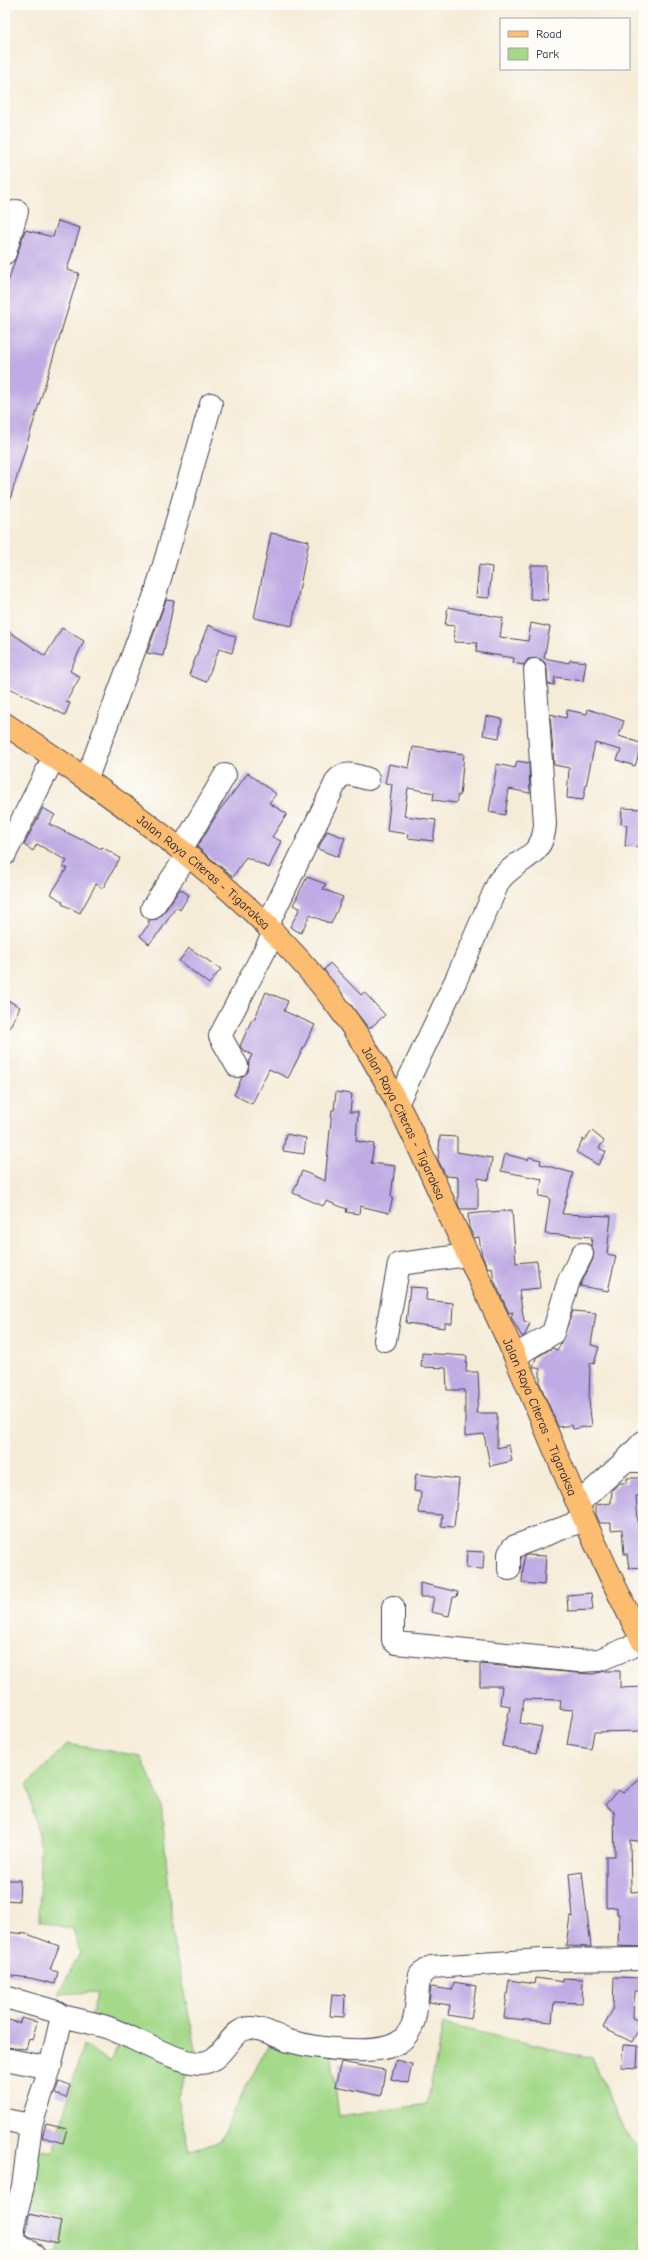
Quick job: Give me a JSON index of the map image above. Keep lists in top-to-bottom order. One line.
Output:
{"streets":{"main road":["Jalan Raya Citeras - Tigaraksa"]},"legend":["Road","Park"]}
